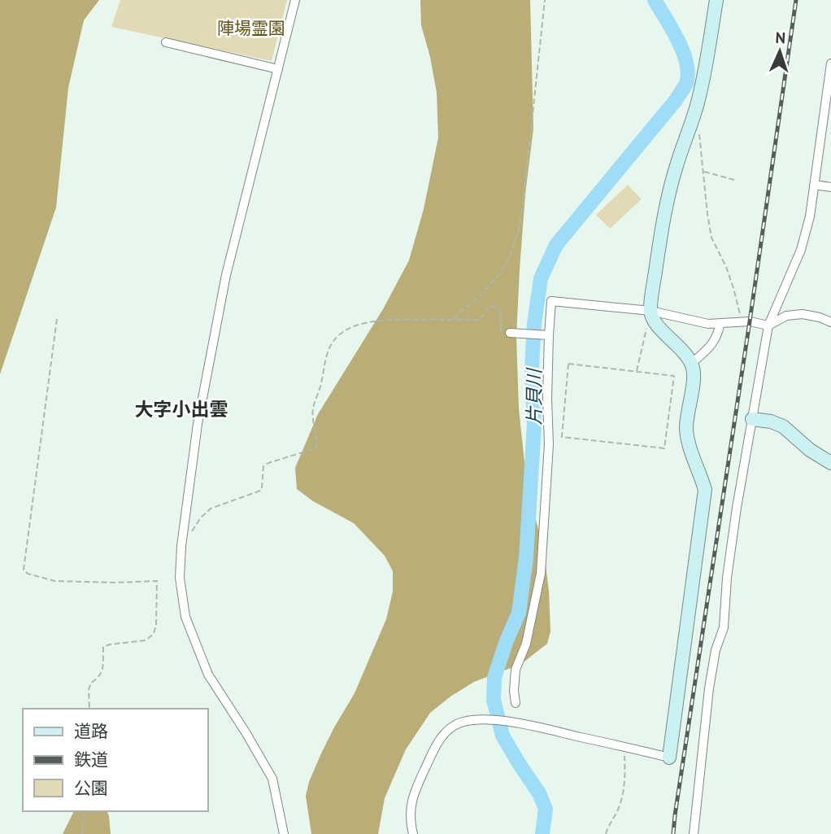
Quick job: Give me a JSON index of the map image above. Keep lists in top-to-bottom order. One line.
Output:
{"districts":["大字小出雲"],"water":["片貝川"],"parks":["陣場霊園"],"legend":["道路","鉄道","公園"],"north":"top"}
